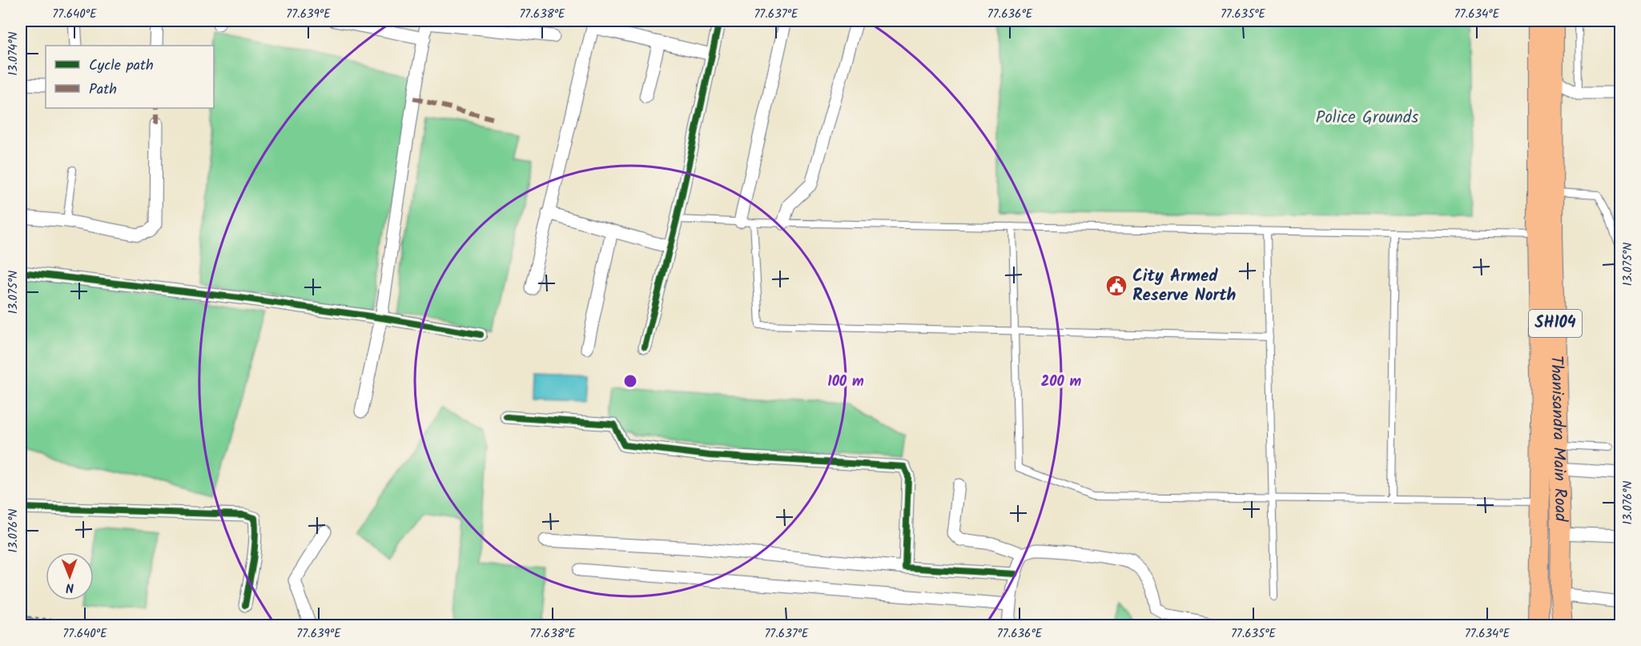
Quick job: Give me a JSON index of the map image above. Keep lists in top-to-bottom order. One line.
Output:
{"streets":{"main road":["SH104","Thanisandra Main Road"]},"parks":["Police Grounds"],"places":{"public building":["City Armed Reserve North"]},"legend":["Cycle path","Path"],"north":"bottom","coordinates":["77.640°E","77.639°E","77.638°E","77.637°E","77.636°E","77.635°E","77.634°E","13.074°N","13.075°N","13.076°N"],"rings":["100 m","200 m"]}
